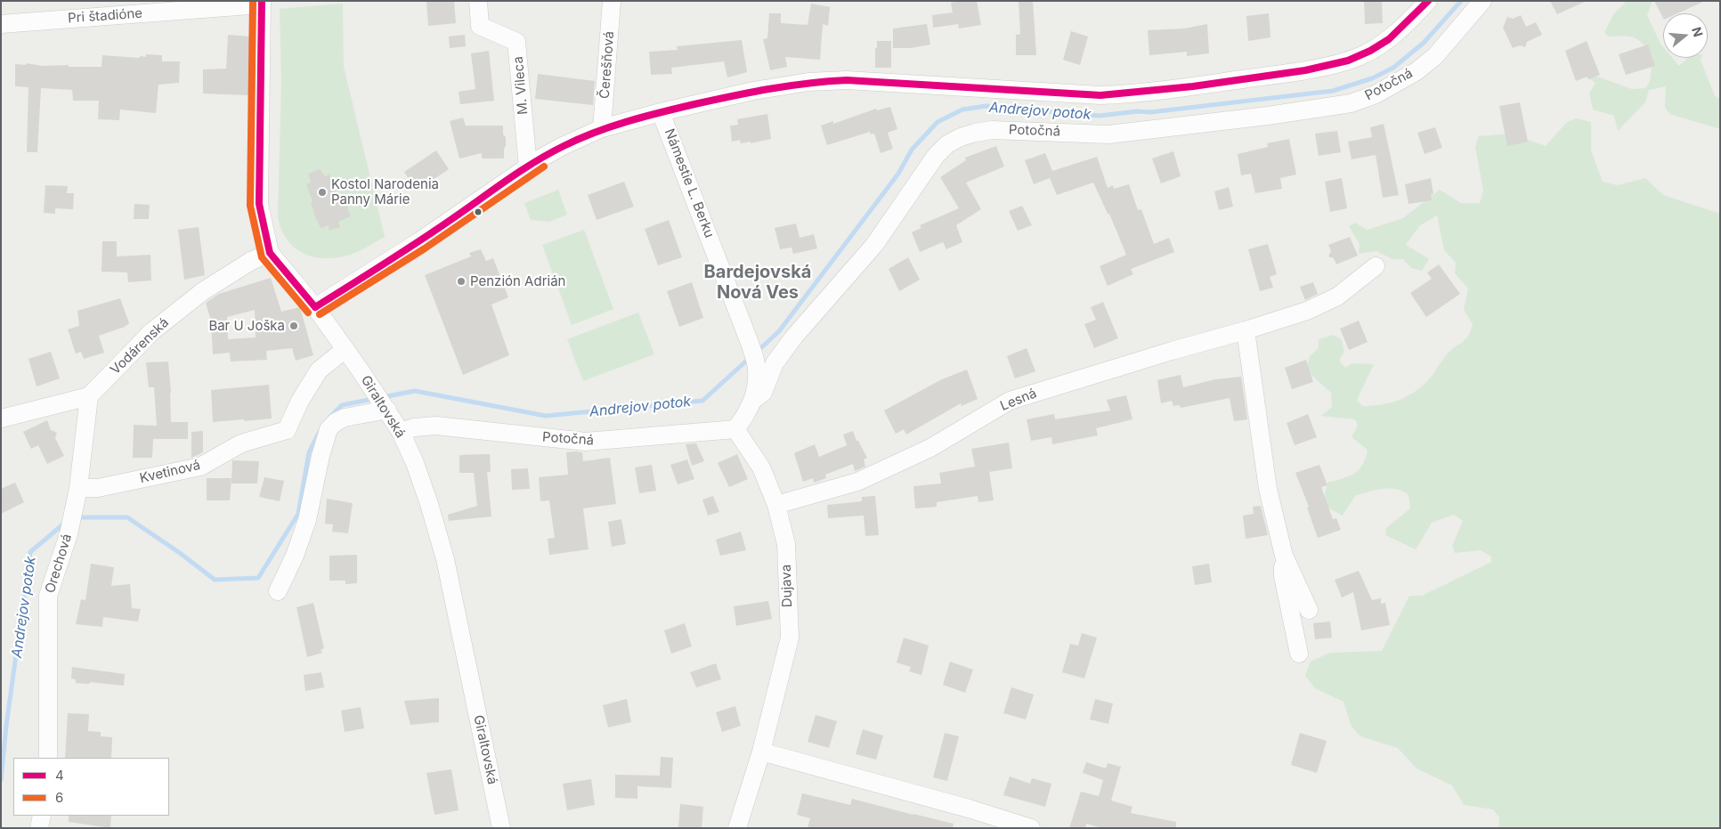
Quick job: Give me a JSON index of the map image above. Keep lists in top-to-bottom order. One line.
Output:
{"streets":{"street":["Pri štadióne","Čerešňová","Potočná","M. Vileca","Námestie L. Berku","Vodárenská","Lesná","Giraltovská","Kvetinová","Orechová","Dujava"]},"crossings":[["Pri štadióne","Giraltovská"],["Čerešňová","Námestie L. Berku"],["Potočná","Námestie L. Berku"],["Potočná","Giraltovská"],["Potočná","Dujava"],["M. Vileca","Námestie L. Berku"],["Námestie L. Berku","Giraltovská"],["Námestie L. Berku","Dujava"],["Vodárenská","Giraltovská"],["Vodárenská","Orechová"],["Lesná","Dujava"],["Giraltovská","Kvetinová"],["Kvetinová","Orechová"]],"districts":["Bardejovská Nová Ves"],"water":["Andrejov potok"],"places":["Kostol Narodenia Panny Márie","Penzión Adrián","Bar U Joška"],"lines":["transit line 4","transit line 6"],"legend":["4","6"],"north":"right"}
